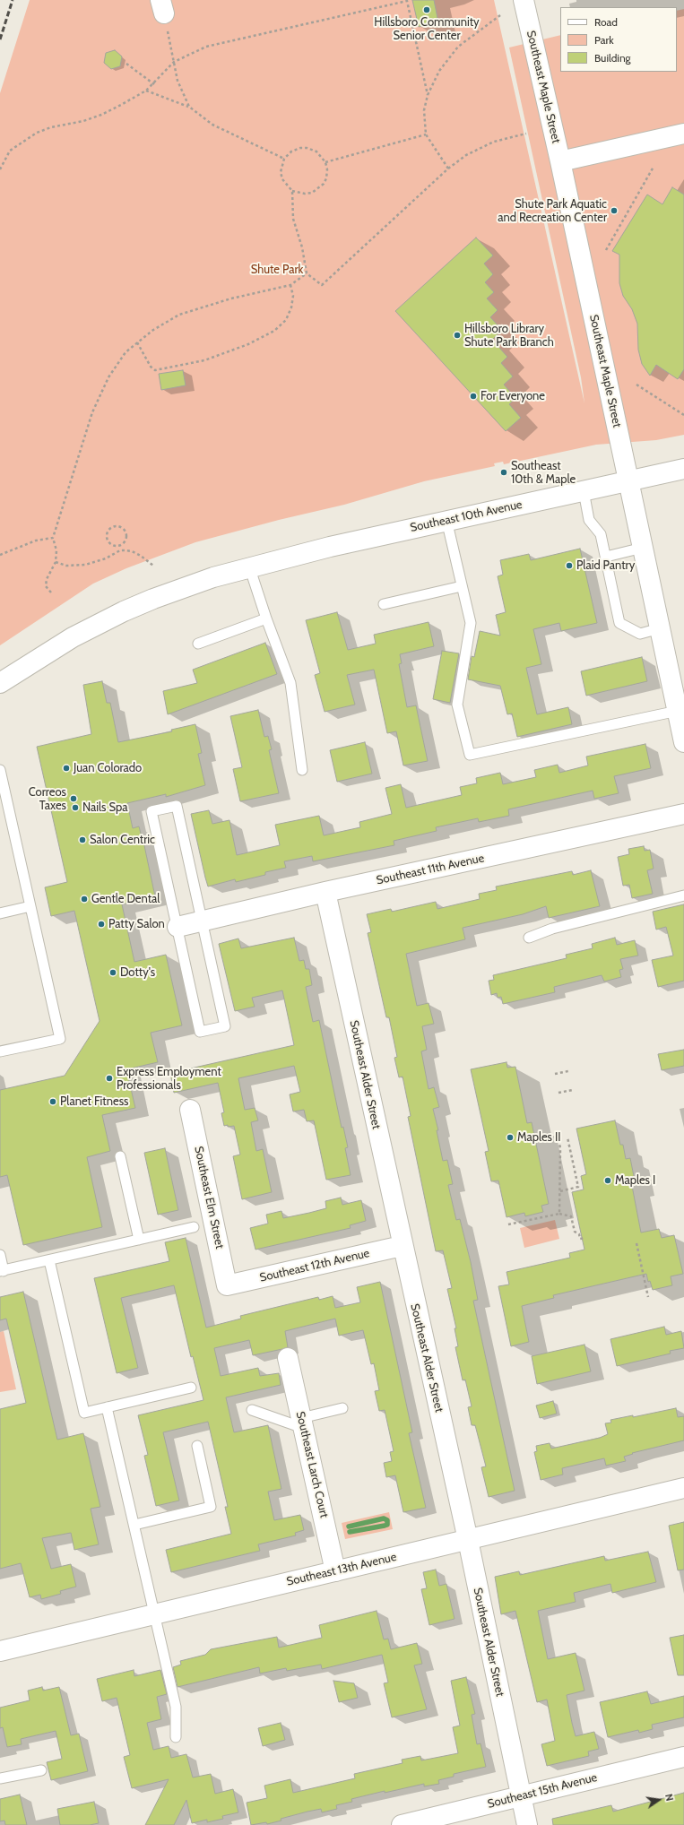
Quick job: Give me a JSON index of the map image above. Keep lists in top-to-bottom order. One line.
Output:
{"streets":{"street":["Southeast Maple Street","Southeast 10th Avenue","Southeast 11th Avenue","Southeast Alder Street","Southeast Elm Street","Southeast 12th Avenue","Southeast Larch Court","Southeast 13th Avenue","Southeast 15th Avenue"]},"crossings":[["Southeast Maple Street","Southeast 10th Avenue"],["Southeast 11th Avenue","Southeast Alder Street"],["Southeast Alder Street","Southeast 12th Avenue"],["Southeast Alder Street","Southeast 13th Avenue"],["Southeast Alder Street","Southeast 15th Avenue"],["Southeast Elm Street","Southeast 12th Avenue"],["Southeast Larch Court","Southeast 13th Avenue"]],"parks":["Shute Park"],"places":["Hillsboro Community Senior Center","Shute Park Aquatic and Recreation Center","Hillsboro Library Shute Park Branch","For Everyone","Southeast 10th & Maple","Plaid Pantry","Juan Colorado","Correos Taxes","Nails Spa","Salon Centric","Gentle Dental","Patty Salon","Dotty's","Express Employment Professionals","Planet Fitness","Maples II","Maples I"],"legend":["Road","Park","Building"],"north":"right"}
